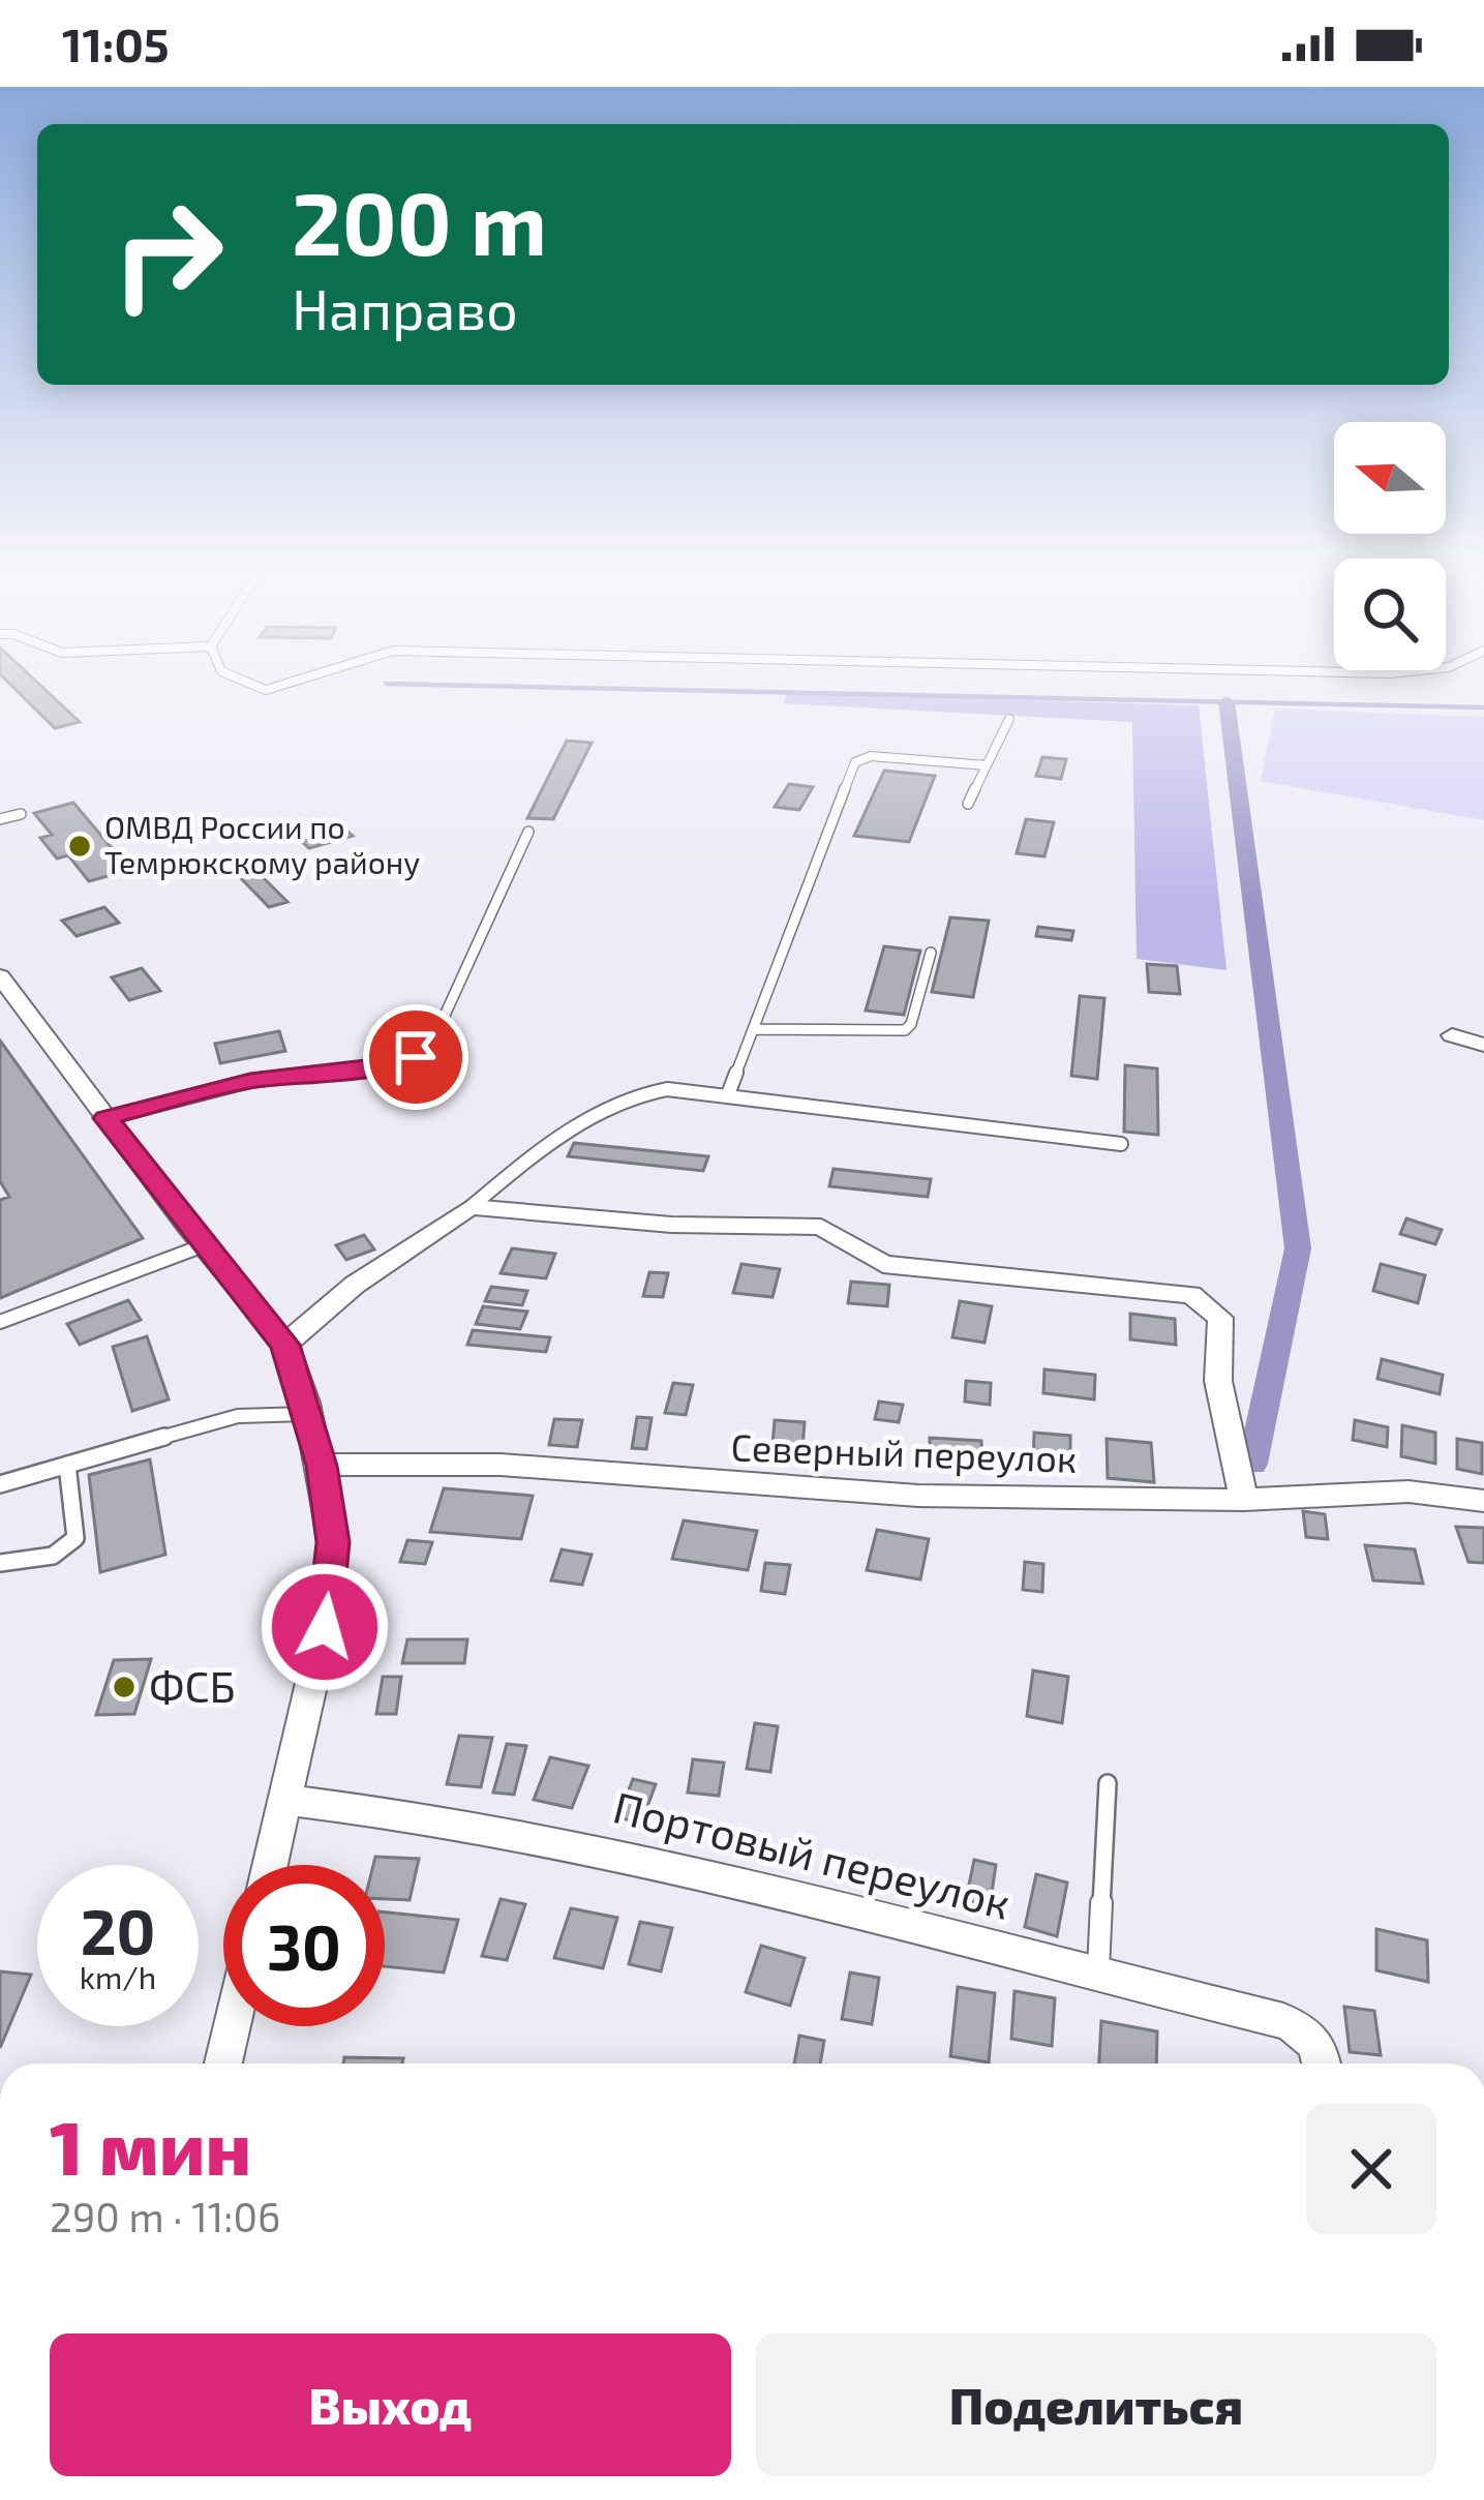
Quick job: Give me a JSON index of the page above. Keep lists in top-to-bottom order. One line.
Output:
{"streets":{"street":["Северный переулок","Портовый переулок"]},"places":["ОМВД России по Темрюкскому району","ФСБ"],"north":"left","page":{"status":"11:05","turn":["200 m","Направо"],"speed":"20 km/h","limit":"30","heading":["1 мин","290 m · 11:06"],"buttons":["Выход","Поделиться"]}}
